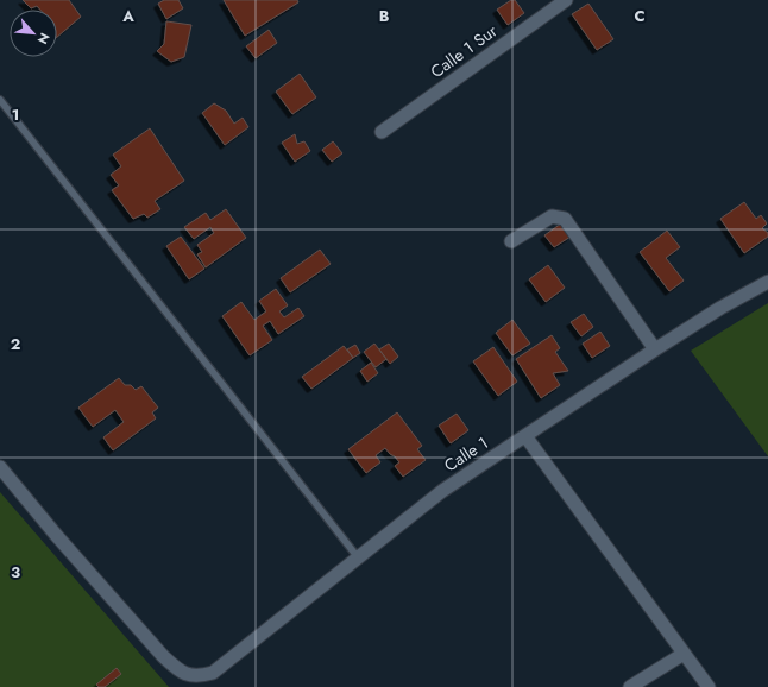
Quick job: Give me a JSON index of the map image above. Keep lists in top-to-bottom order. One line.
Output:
{"streets":{"street":["Calle 1 Sur","Calle 1"]},"north":"bottom right","grid":{"columns":["A","B","C"],"rows":["1","2","3"]}}
